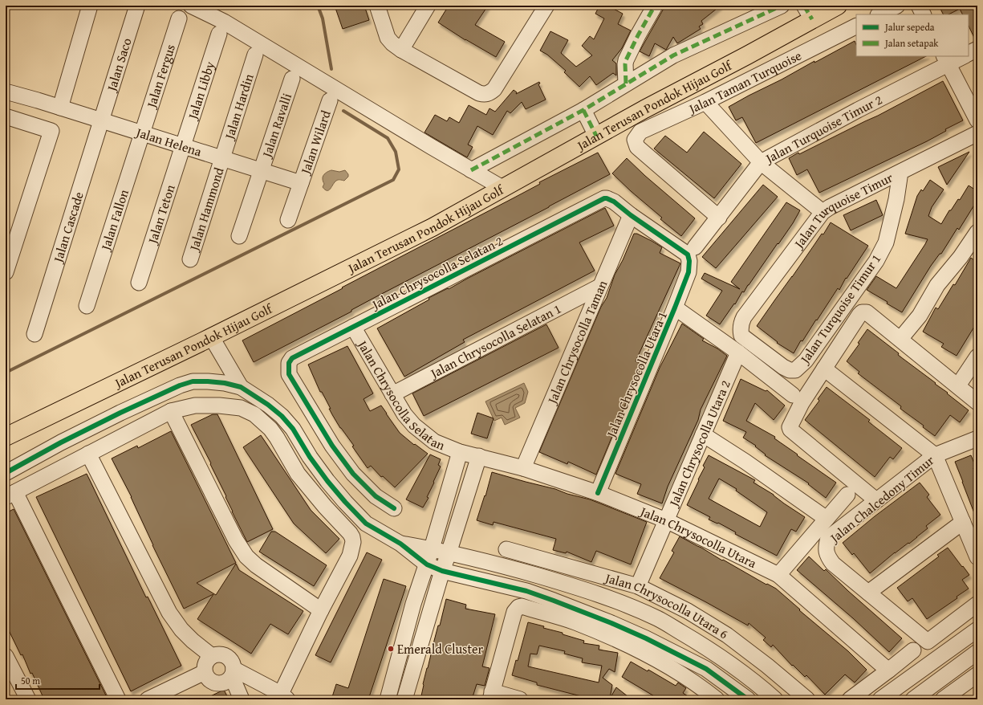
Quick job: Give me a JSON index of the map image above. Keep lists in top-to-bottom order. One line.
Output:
{"streets":{"main road":["Jalan Terusan Pondok Hijau Golf"],"street":["Jalan Saco","Jalan Fergus","Jalan Taman Turquoise","Jalan Libby","Jalan Hardin","Jalan Ravalli","Jalan Turquoise Timur 2","Jalan Helena","Jalan Wilard","Jalan Hammond","Jalan Turquoise Timur","Jalan Teton","Jalan Fallon","Jalan Cascade","Jalan Chrysocolla Selatan 2","Jalan Turquoise Timur 1","Jalan Chrysocolla Selatan 1","Jalan Chrysocolla Taman","Jalan Chrysocolla Utara 1","Jalan Chrysocolla Selatan","Jalan Chrysocolla Utara 2","Jalan Chalcedony Timur","Jalan Chrysocolla Utara","Jalan Chrysocolla Utara 6"]},"crossings":[["Jalan Saco","Jalan Helena"],["Jalan Saco","Jalan Cascade"],["Jalan Fergus","Jalan Helena"],["Jalan Fergus","Jalan Fallon"],["Jalan Taman Turquoise","Jalan Turquoise Timur 2"],["Jalan Libby","Jalan Helena"],["Jalan Libby","Jalan Teton"],["Jalan Hardin","Jalan Helena"],["Jalan Hardin","Jalan Hammond"],["Jalan Ravalli","Jalan Helena"],["Jalan Helena","Jalan Wilard"],["Jalan Helena","Jalan Hammond"],["Jalan Helena","Jalan Teton"],["Jalan Helena","Jalan Fallon"],["Jalan Helena","Jalan Cascade"],["Jalan Turquoise Timur","Jalan Turquoise Timur 1"],["Jalan Chrysocolla Selatan 2","Jalan Chrysocolla Taman"],["Jalan Chrysocolla Selatan 2","Jalan Chrysocolla Utara 1"],["Jalan Chrysocolla Selatan 2","Jalan Chrysocolla Selatan"],["Jalan Chrysocolla Selatan 1","Jalan Chrysocolla Taman"],["Jalan Chrysocolla Selatan 1","Jalan Chrysocolla Selatan"],["Jalan Chrysocolla Taman","Jalan Chrysocolla Utara 1"],["Jalan Chrysocolla Taman","Jalan Chrysocolla Utara"],["Jalan Chrysocolla Utara 1","Jalan Chrysocolla Utara"],["Jalan Chrysocolla Selatan","Jalan Chrysocolla Utara"],["Jalan Chrysocolla Utara 2","Jalan Chrysocolla Utara"],["Jalan Chrysocolla Utara 2","Jalan Chrysocolla Utara 6"]],"places":["Emerald Cluster"],"legend":["Jalur sepeda","Jalan setapak"],"scale_bar":"50 m"}
